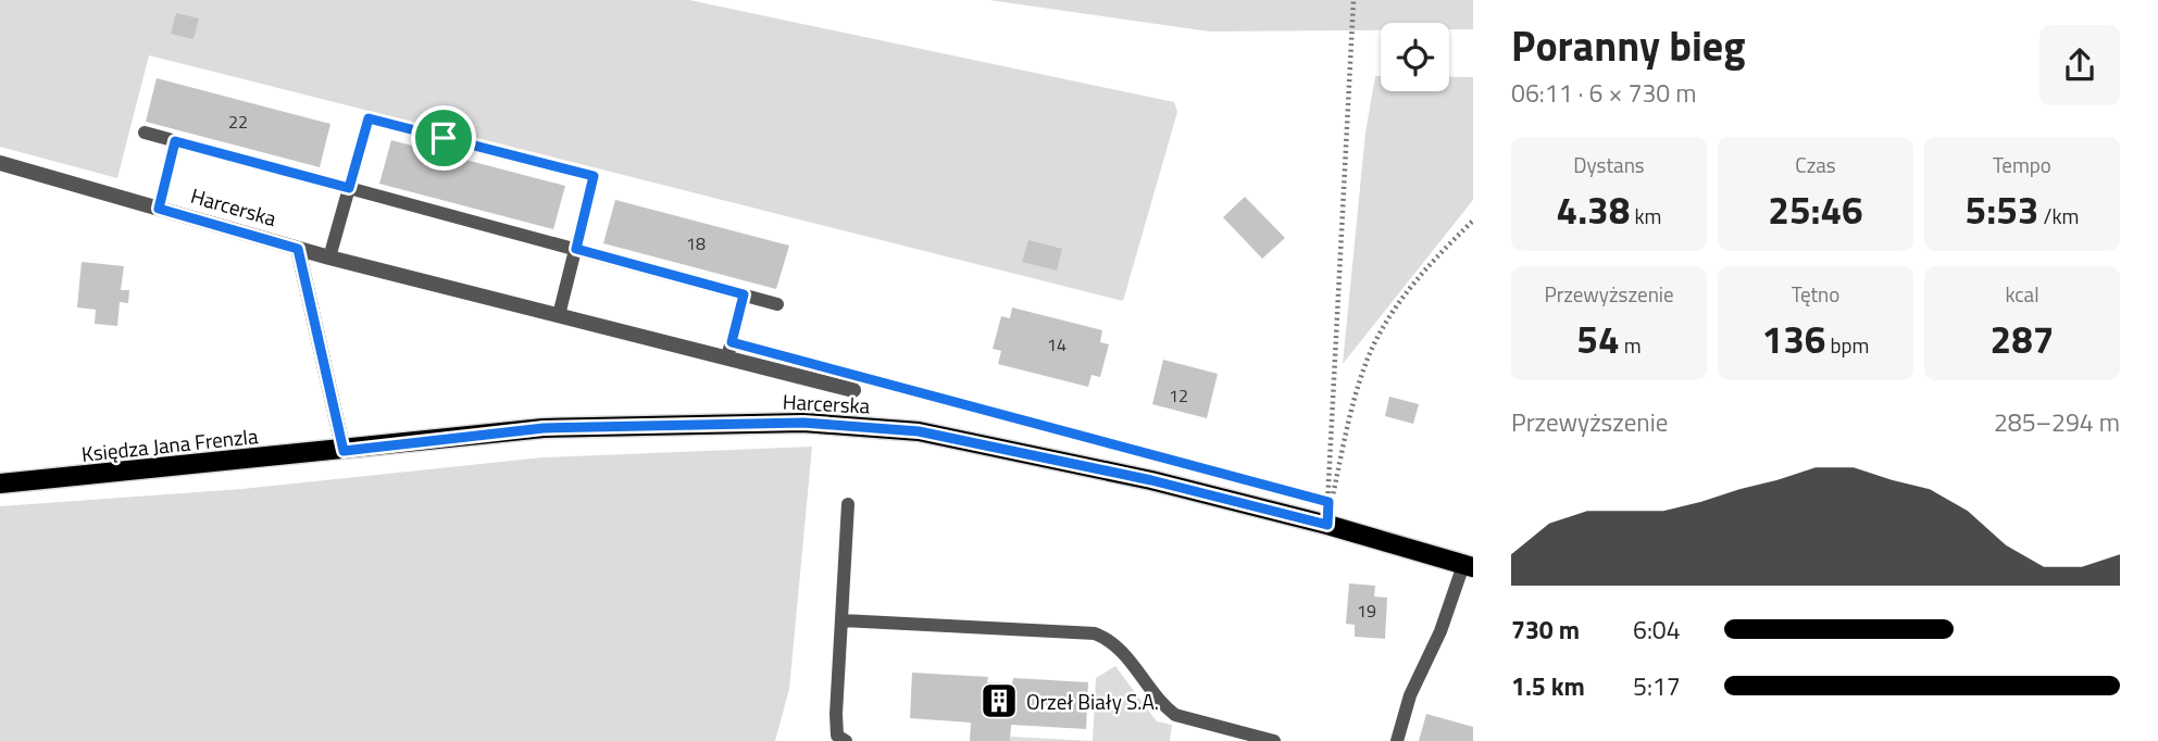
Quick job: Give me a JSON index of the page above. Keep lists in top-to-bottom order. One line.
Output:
{"streets":{"main road":["Harcerska","Księdza Jana Frenzla"]},"crossings":[["Harcerska","Księdza Jana Frenzla"]],"places":{"building":["Orzeł Biały S.A."]},"house_numbers":["22","18","14","12","19"],"page":{"heading":["Poranny bieg","06:11 · 6 × 730 m"],"stats":[["Dystans","4.38 km"],["Czas","25:46"],["Tempo","5:53 /km"],["Przewyższenie","54 m"],["Tętno","136 bpm"],["kcal","287"]],"chart":["Przewyższenie","285–294 m"],"list":[{"name":"730 m","note":"6:04"},{"name":"1.5 km","note":"5:17"}]}}
